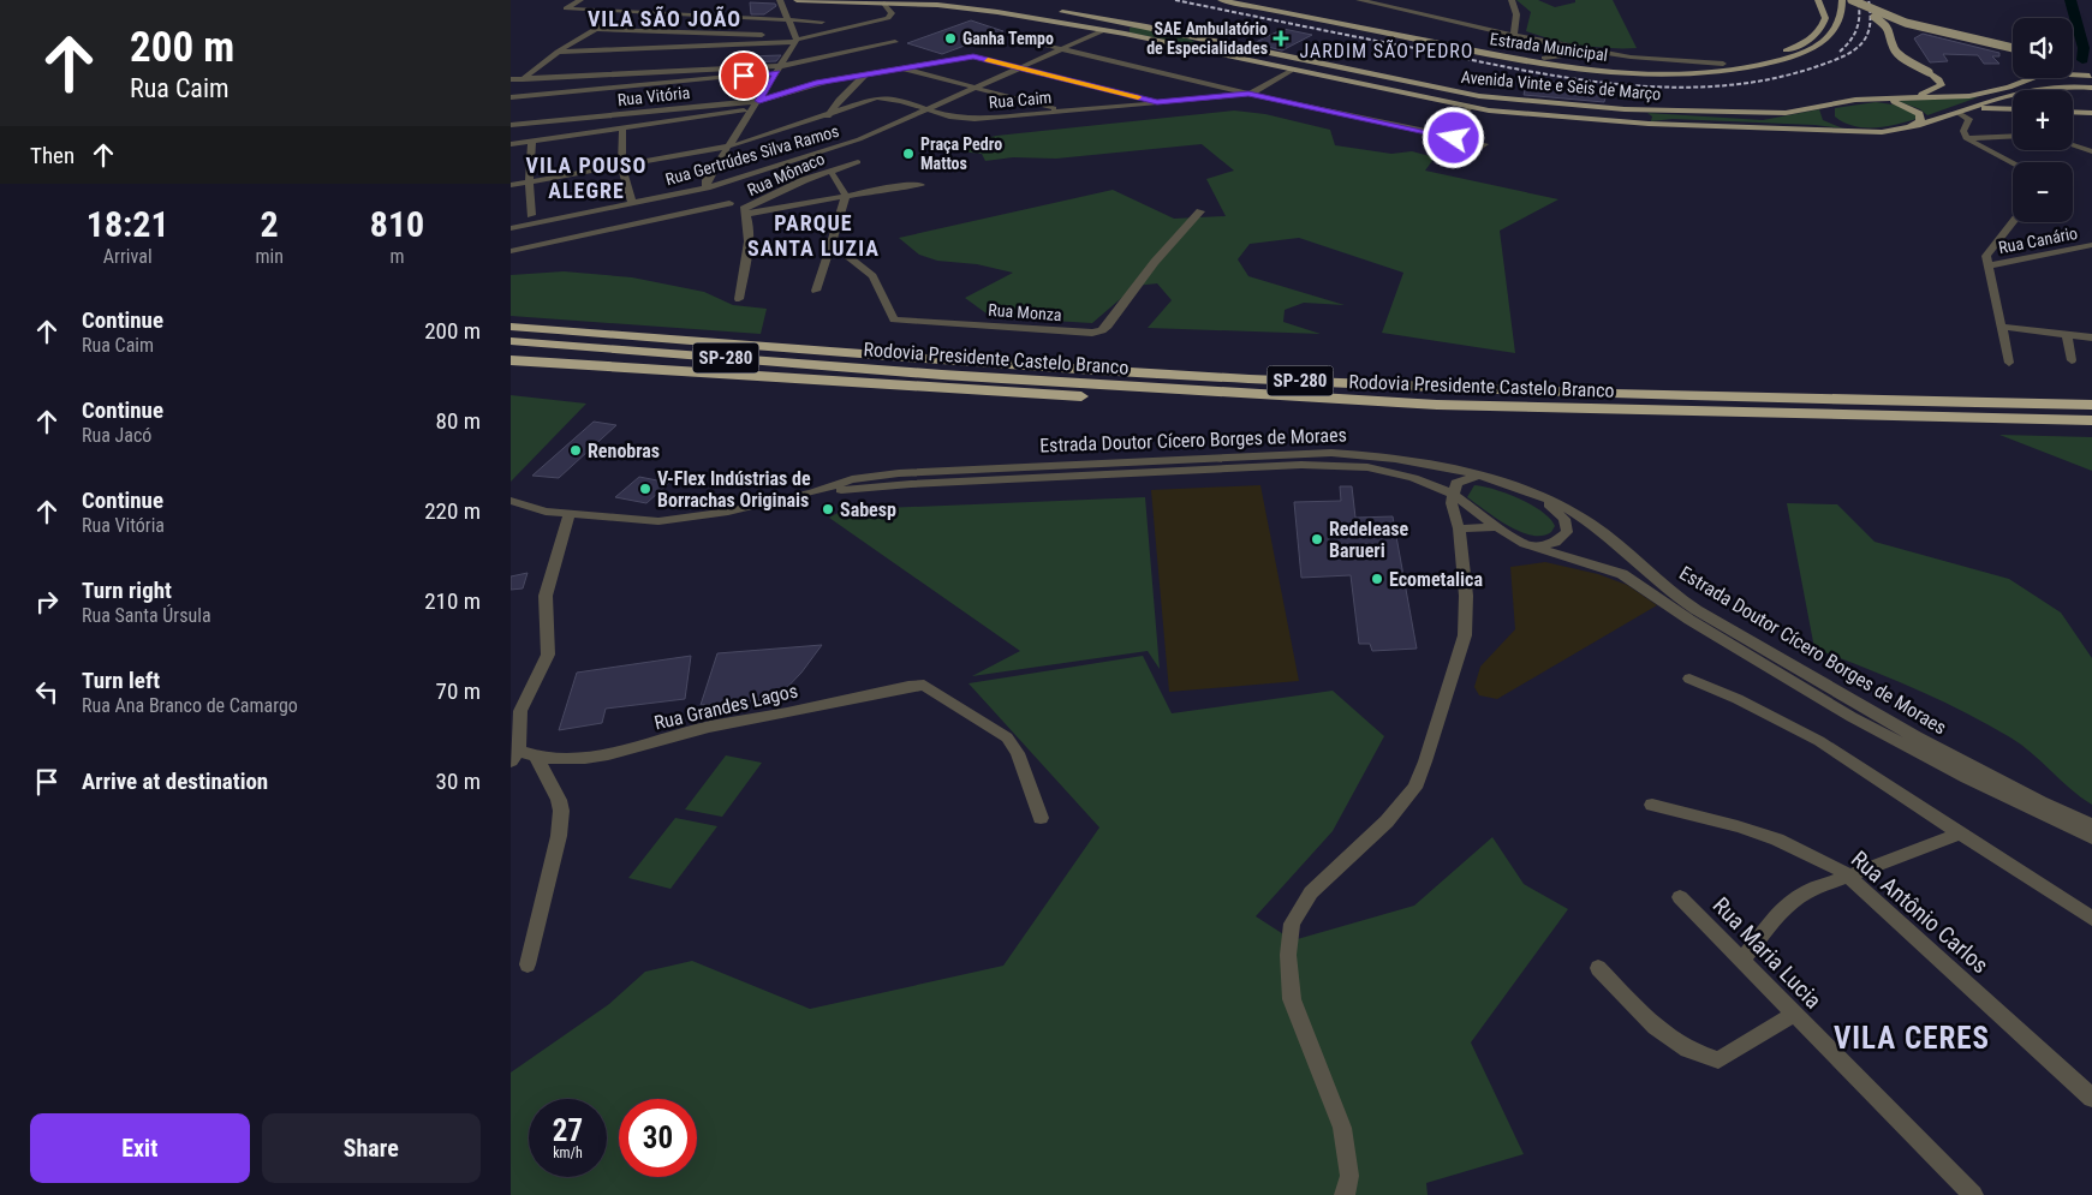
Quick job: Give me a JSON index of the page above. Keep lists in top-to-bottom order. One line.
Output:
{"streets":{"highway":["SP-280","Rodovia Presidente Castelo Branco"],"main road":["Estrada Municipal","Avenida Vinte e Seis de Março"],"street":["Rua Vitória","Rua Caim","Rua Gertrúdes Silva Ramos","Rua Mônaco","Rua Canário","Rua Monza","Estrada Doutor Cícero Borges de Moraes","Rua Grandes Lagos","Rua Antônio Carlos","Rua Maria Lucia"]},"crossings":[["Rua Vitória","Rua Gertrúdes Silva Ramos"],["Rua Caim","Rua Gertrúdes Silva Ramos"]],"districts":["VILA SÃO JOÃO","JARDIM SÃO PEDRO","VILA POUSO ALEGRE","PARQUE SANTA LUZIA","VILA CERES"],"places":{"other":["Ganha Tempo","Praça Pedro Mattos","Renobras","V-Flex Indústrias de Borrachas Originais","Sabesp","Redelease Barueri","Ecometalica"],"health":["SAE Ambulatório de Especialidades"]},"page":{"turn":["200 m","Rua Caim"],"map_buttons":["+","−"],"then":"Then","eta":["18:21","Arrival","2","min","810","m"],"list":[{"name":"Continue","note":"Rua Caim","value":"200 m"},{"name":"Continue","note":"Rua Jacó","value":"80 m"},{"name":"Continue","note":"Rua Vitória","value":"220 m"},{"name":"Turn right","note":"Rua Santa Úrsula","value":"210 m"},{"name":"Turn left","note":"Rua Ana Branco de Camargo","value":"70 m"},{"name":"Arrive at destination","value":"30 m"}],"speed":"27 km/h","limit":"30","buttons":["Exit","Share"]}}
